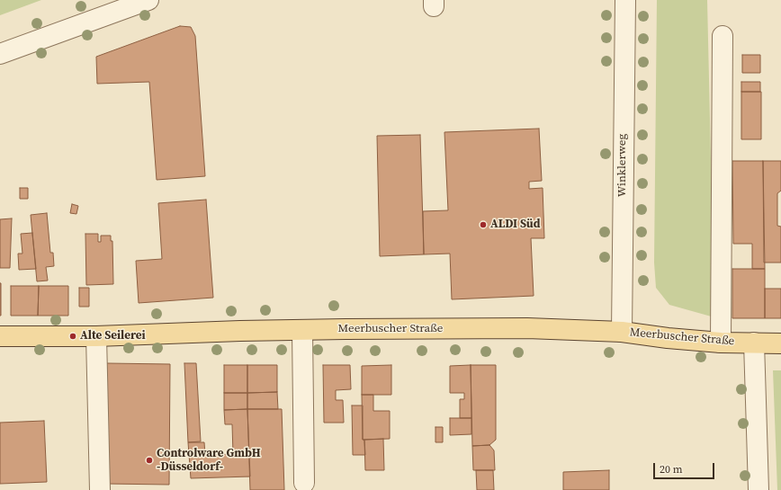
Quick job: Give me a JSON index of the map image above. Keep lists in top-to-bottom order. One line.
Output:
{"streets":{"main road":["Meerbuscher Straße"],"street":["Winklerweg"]},"crossings":[["Winklerweg","Meerbuscher Straße"]],"places":["ALDI Süd","Alte Seilerei","Controlware GmbH -Düsseldorf-"],"scale_bar":"20 m"}
